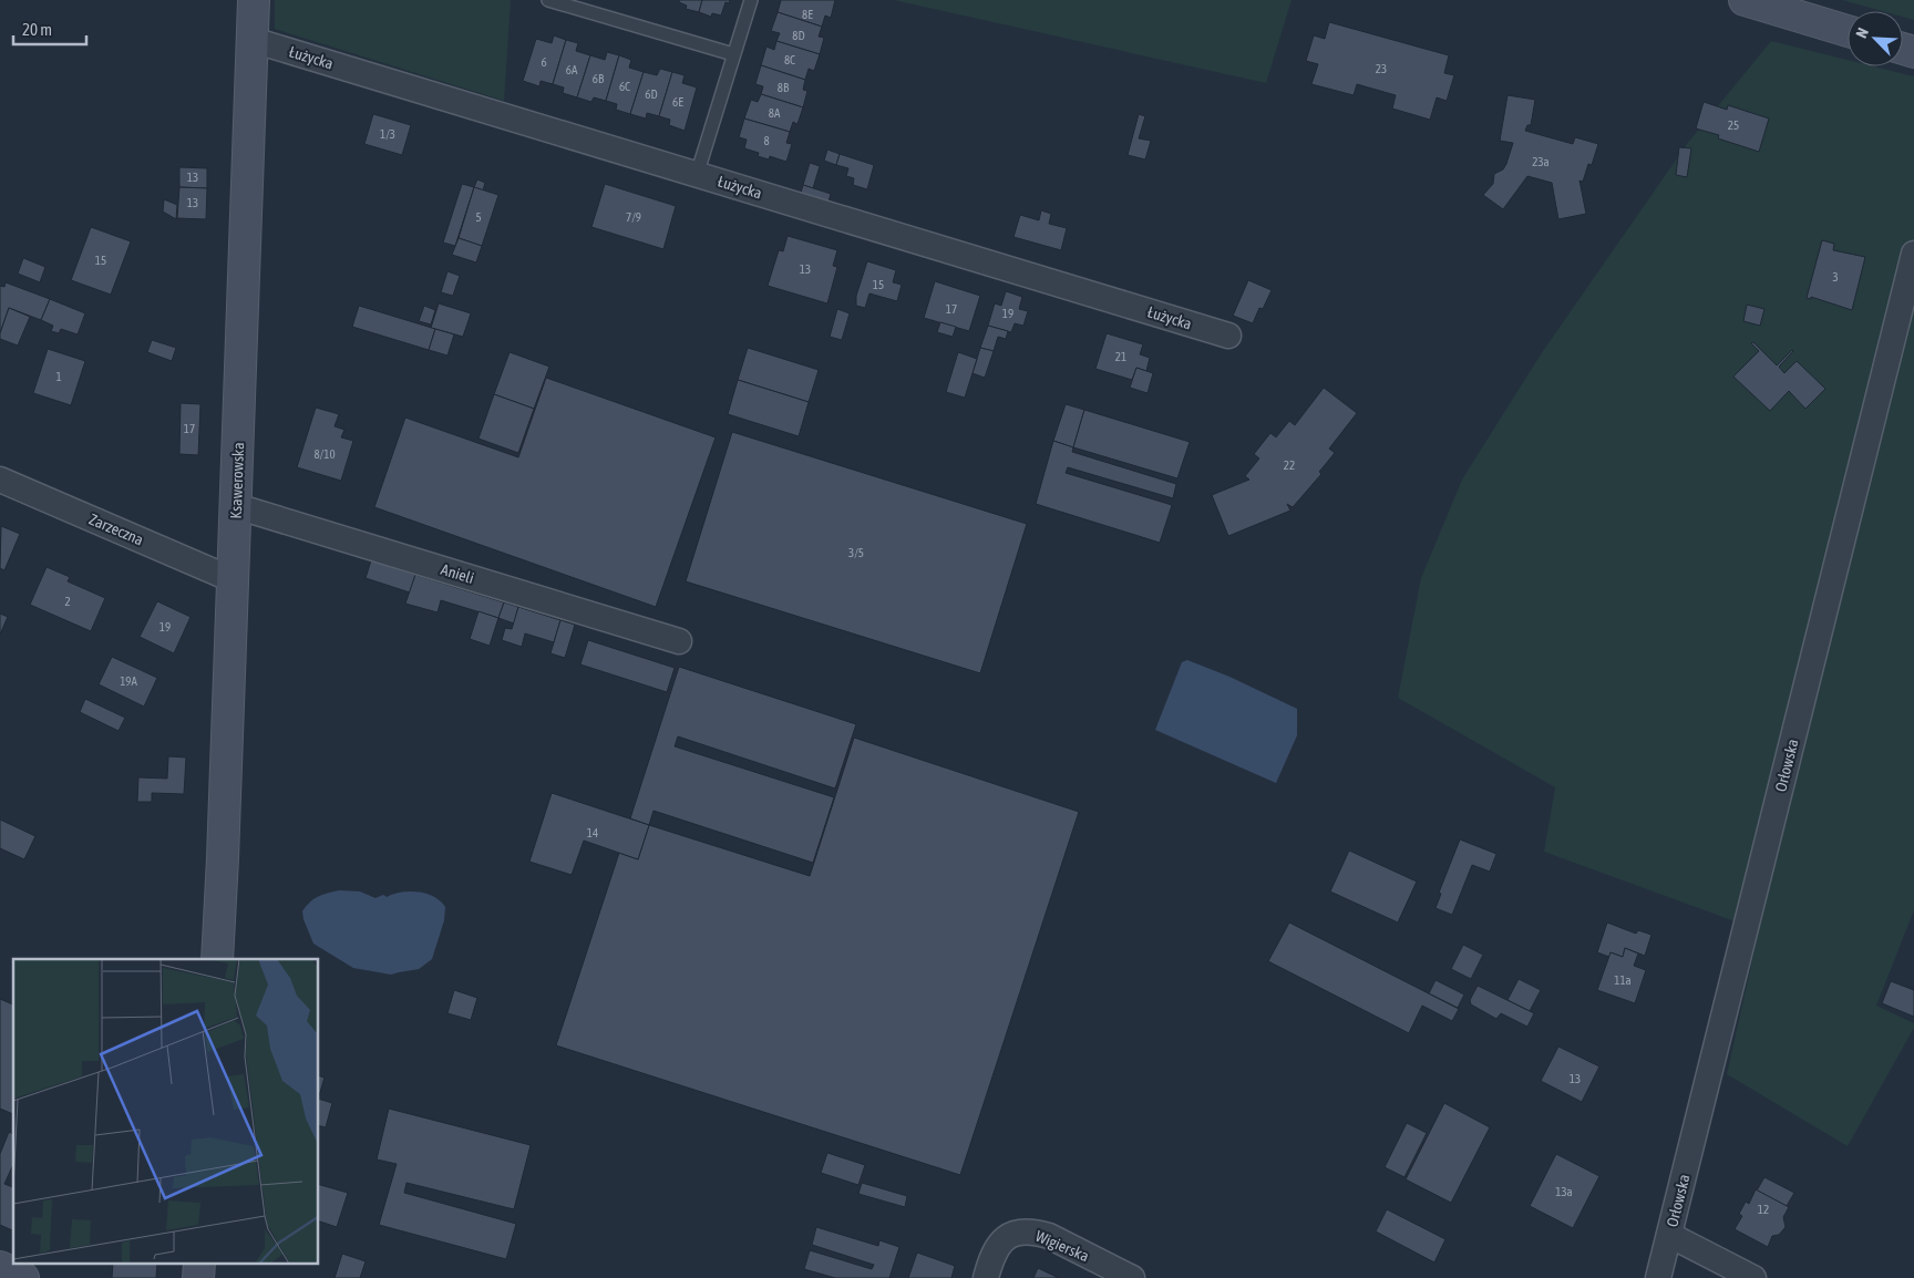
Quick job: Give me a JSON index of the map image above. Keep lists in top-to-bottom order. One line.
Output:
{"streets":{"street":["Łużycka","Ksawerowska","Zarzeczna","Anieli","Orłowska","Wigierska"]},"crossings":[["Łużycka","Ksawerowska"],["Ksawerowska","Zarzeczna"],["Ksawerowska","Anieli"]],"house_numbers":["8E","8D","8C","6","23","6A","6B","6C","8B","6D","6E","8A","25","1/3","8","23a","13","13","5","7/9","15","13","3","15","17","19","21","1","17","8/10","22","3/5","2","19","19A","14","11a","13","13a","12"],"scale_bar":"20 m","north":"top left"}
